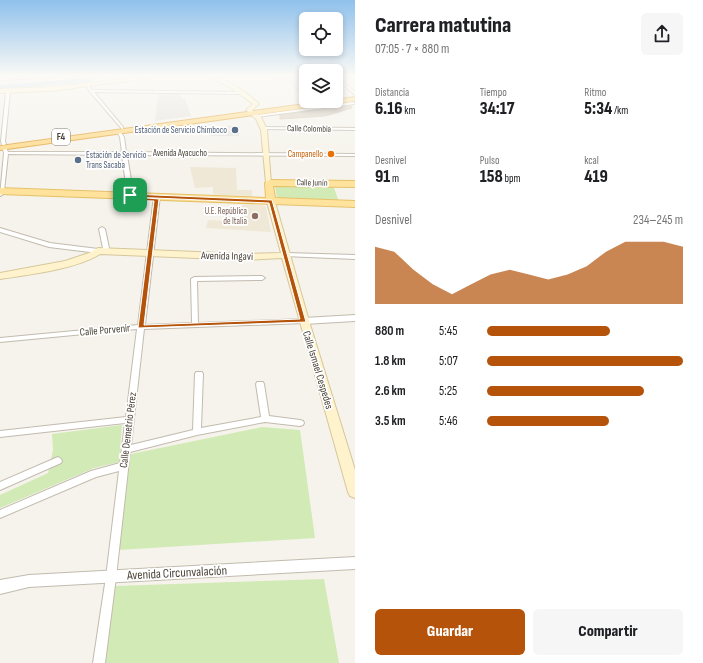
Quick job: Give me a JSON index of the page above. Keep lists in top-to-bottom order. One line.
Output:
{"streets":{"highway":["F4"],"main road":["Calle Junín","Avenida Ingavi","Calle Ismael Cespedes"],"street":["Calle Colombia","Avenida Ayacucho","Calle Porvenir","Calle Demetrio Pérez","Avenida Circunvalación"]},"crossings":[["Calle Colombia","Calle Ismael Cespedes"],["F4","Avenida Ayacucho"],["F4","Calle Ismael Cespedes"],["Avenida Ayacucho","Calle Ismael Cespedes"],["Calle Junín","Calle Ismael Cespedes"],["Avenida Ingavi","Calle Ismael Cespedes"],["Avenida Ingavi","Calle Demetrio Pérez"],["Calle Porvenir","Calle Ismael Cespedes"],["Calle Porvenir","Calle Demetrio Pérez"],["Calle Demetrio Pérez","Avenida Circunvalación"]],"places":["Estación de Servicio Chimboco","Campanello","Estación de Servicio Trans Sacaba","U.E. República de Italia"],"page":{"heading":["Carrera matutina","07:05 · 7 × 880 m"],"stats":[["Distancia","6.16 km"],["Tiempo","34:17"],["Ritmo","5:34 /km"],["Desnivel","91 m"],["Pulso","158 bpm"],["kcal","419"]],"chart":["Desnivel","234–245 m"],"list":[{"name":"880 m","note":"5:45"},{"name":"1.8 km","note":"5:07"},{"name":"2.6 km","note":"5:25"},{"name":"3.5 km","note":"5:46"}],"buttons":["Guardar","Compartir"]}}
